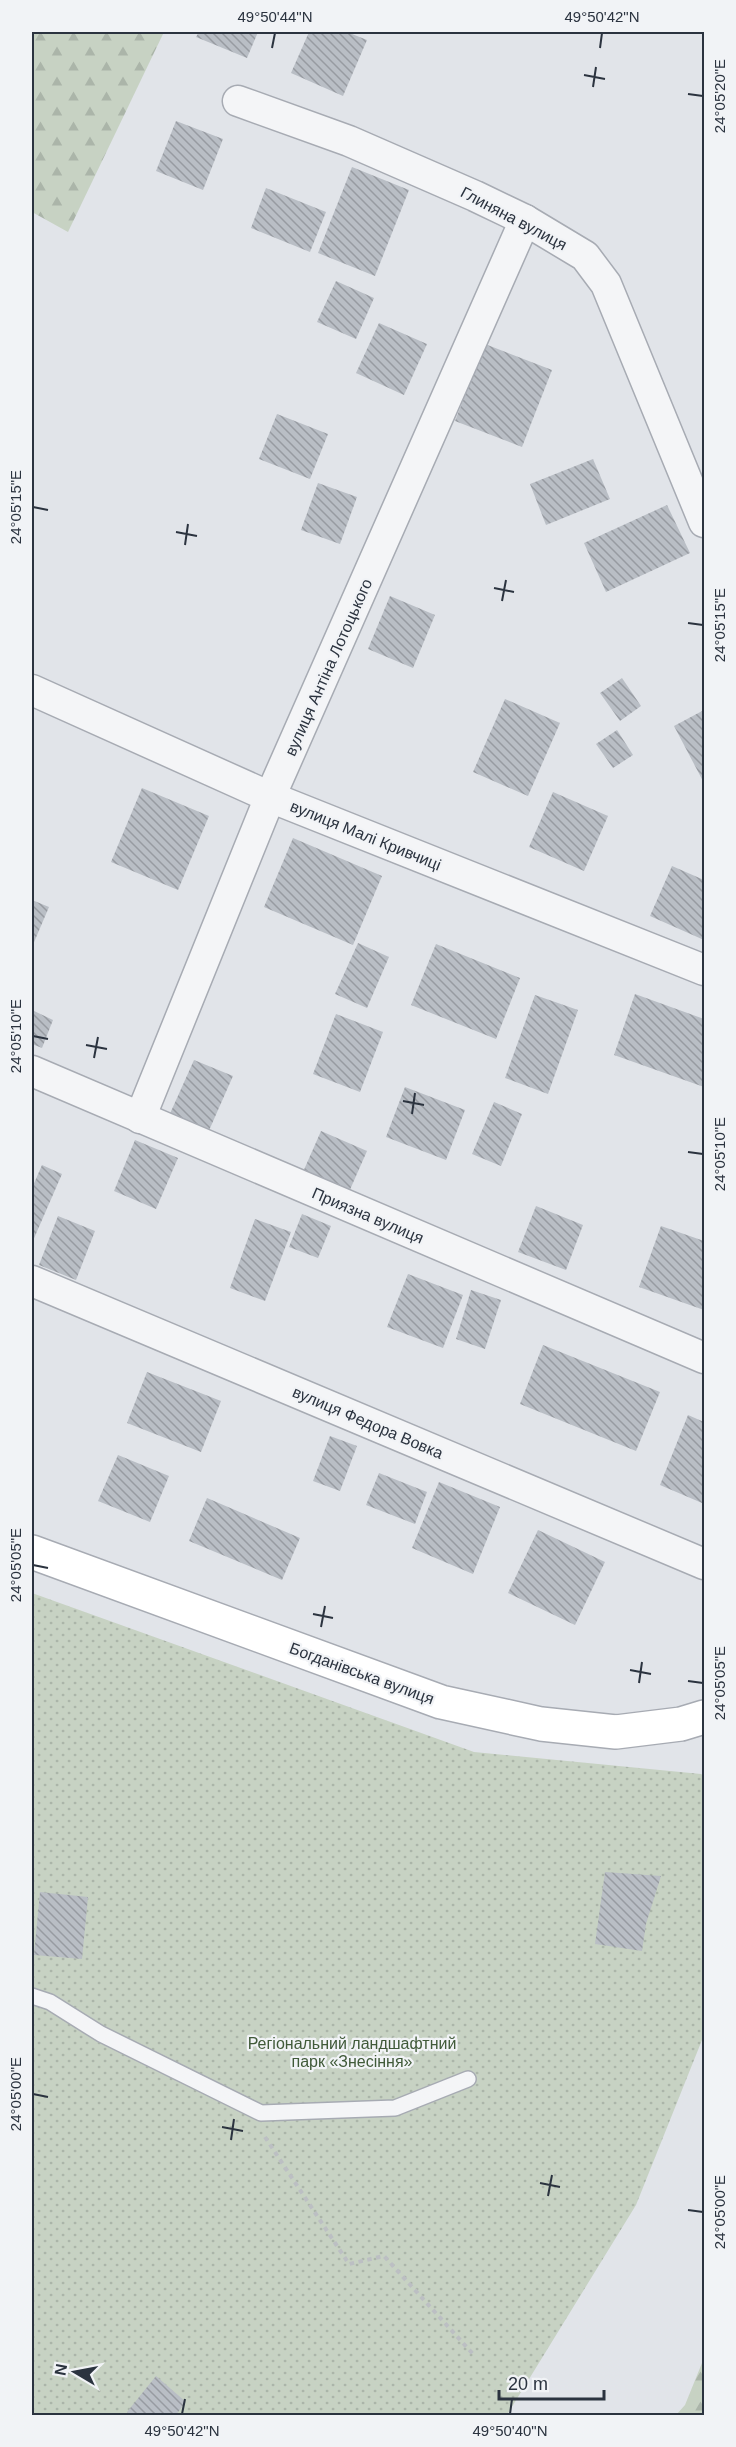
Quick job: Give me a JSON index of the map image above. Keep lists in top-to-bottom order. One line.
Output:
{"streets":{"main road":["Богданівська вулиця"],"street":["Глиняна вулиця","вулиця Антіна Лотоцького","вулиця Малі Кривчиці","Приязна вулиця","вулиця Федора Вовка"]},"crossings":[["Глиняна вулиця","вулиця Антіна Лотоцького"],["вулиця Антіна Лотоцького","вулиця Малі Кривчиці"],["вулиця Антіна Лотоцького","Приязна вулиця"]],"parks":["Регіональний ландшафтний парк «Знесіння»"],"scale_bar":"20 m","north":"left","coordinates":["49°50'44\"N","49°50'42\"N","24°05'20\"E","24°05'15\"E","24°05'10\"E","24°05'05\"E","24°05'00\"E","49°50'40\"N"]}
